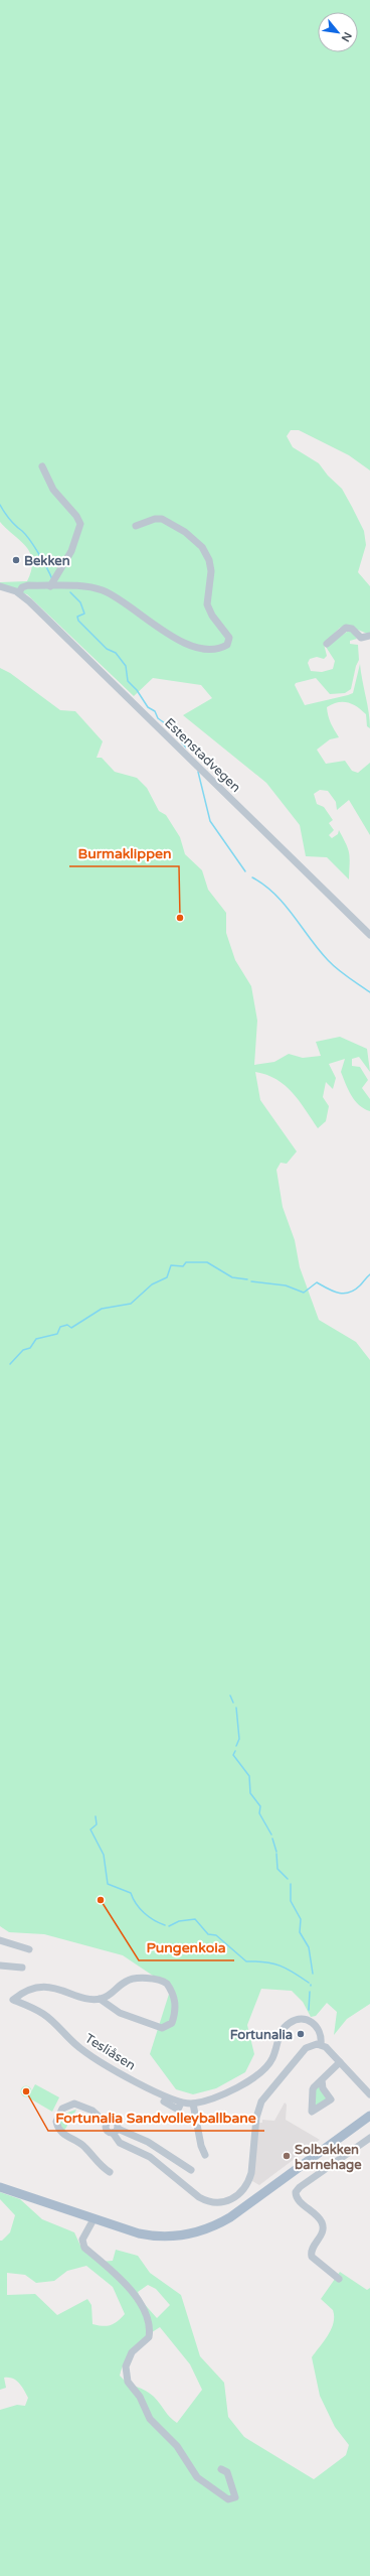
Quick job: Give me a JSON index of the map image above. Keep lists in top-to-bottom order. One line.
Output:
{"streets":{"street":["Estenstadvegen","Tesliåsen"]},"places":["Bekken","Burmaklippen","Pungenkoia","Fortunalia","Fortunalia Sandvolleyballbane","Solbakken barnehage"],"north":"bottom right"}
